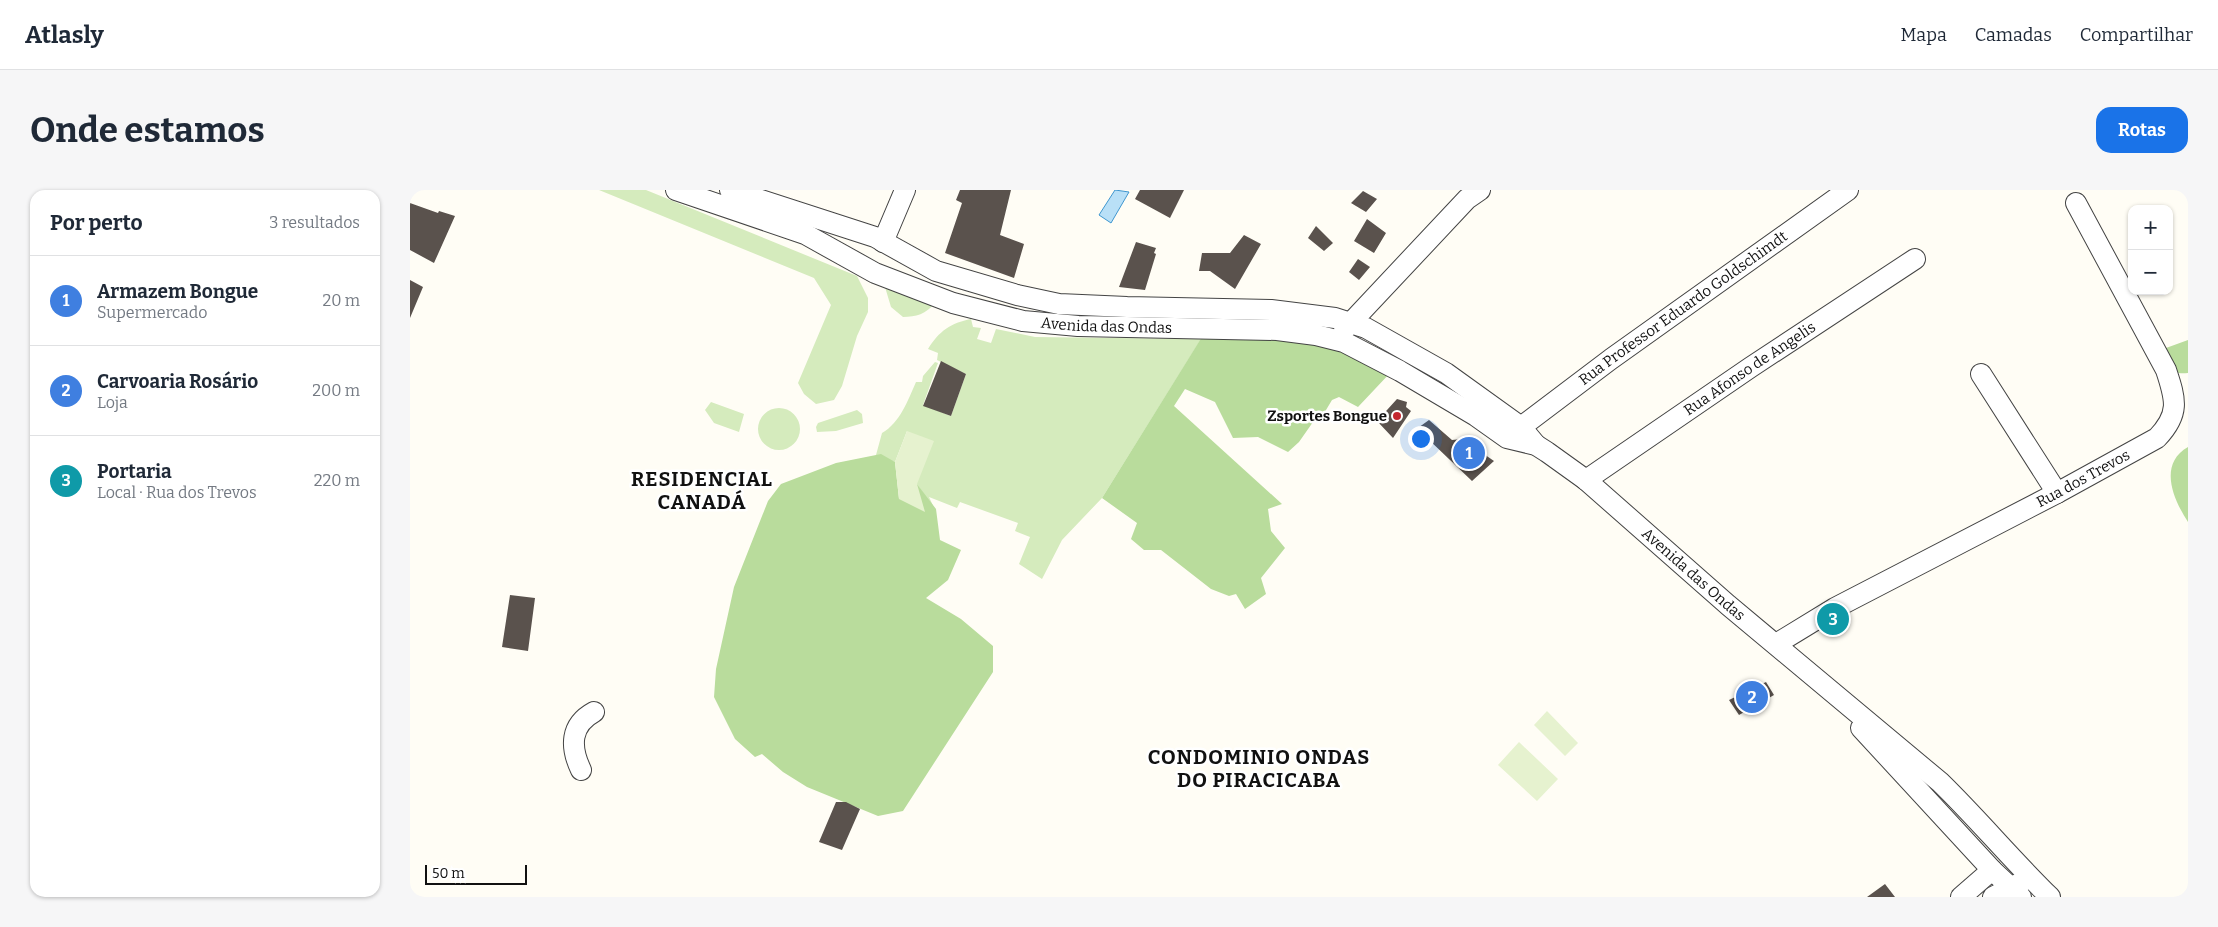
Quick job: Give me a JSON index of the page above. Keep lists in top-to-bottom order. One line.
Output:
{"streets":{"street":["Rua Professor Eduardo Goldschimdt","Avenida das Ondas","Rua Afonso de Angelis","Rua dos Trevos"]},"crossings":[["Rua Professor Eduardo Goldschimdt","Avenida das Ondas"],["Avenida das Ondas","Rua Afonso de Angelis"],["Avenida das Ondas","Rua dos Trevos"]],"districts":["RESIDENCIAL CANADÁ","CONDOMINIO ONDAS DO PIRACICABA"],"places":["Zsportes Bongue"],"scale_bar":"50 m","page":{"header":"Atlasly","nav":["Mapa","Camadas","Compartilhar"],"buttons":"Rotas","title":"Onde estamos","heading":["Por perto","3 resultados"],"map_buttons":["+","−"],"list":[{"mark":"1","name":"Armazem Bongue","note":"Supermercado","value":"20 m"},{"mark":"2","name":"Carvoaria Rosário","note":"Loja","value":"200 m"},{"mark":"3","name":"Portaria","note":"Local · Rua dos Trevos","value":"220 m"}],"pins":["1","3","2"],"scale":"50 m"}}
